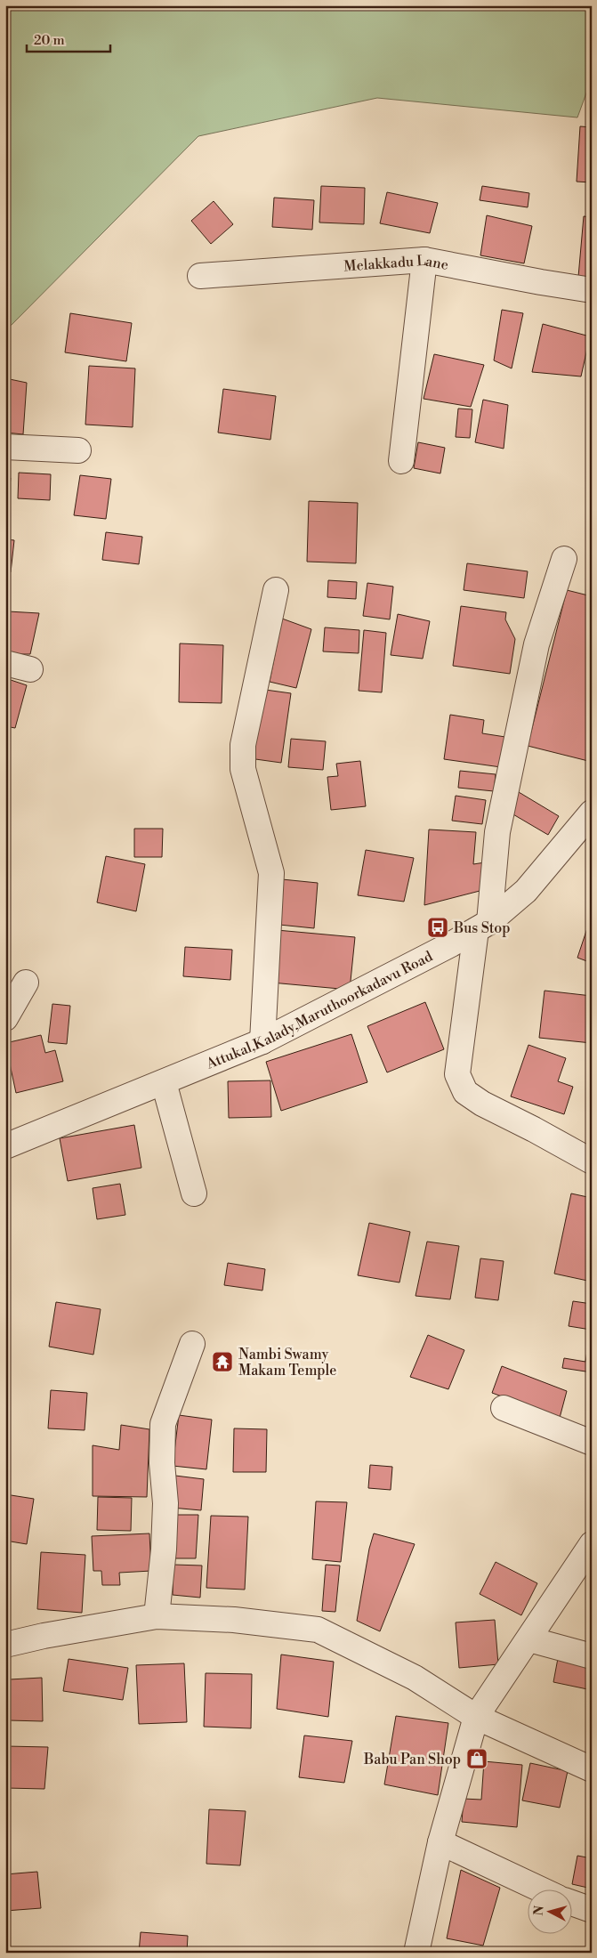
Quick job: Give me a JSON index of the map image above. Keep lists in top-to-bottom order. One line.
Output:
{"streets":{"street":["Melakkadu Lane","Attukal,Kalady,Maruthoorkadavu Road"]},"places":{"bus stop":["Bus Stop"],"temple":["Nambi Swamy Makam Temple"],"shop":["Babu Pan Shop"]},"scale_bar":"20 m","north":"left"}
